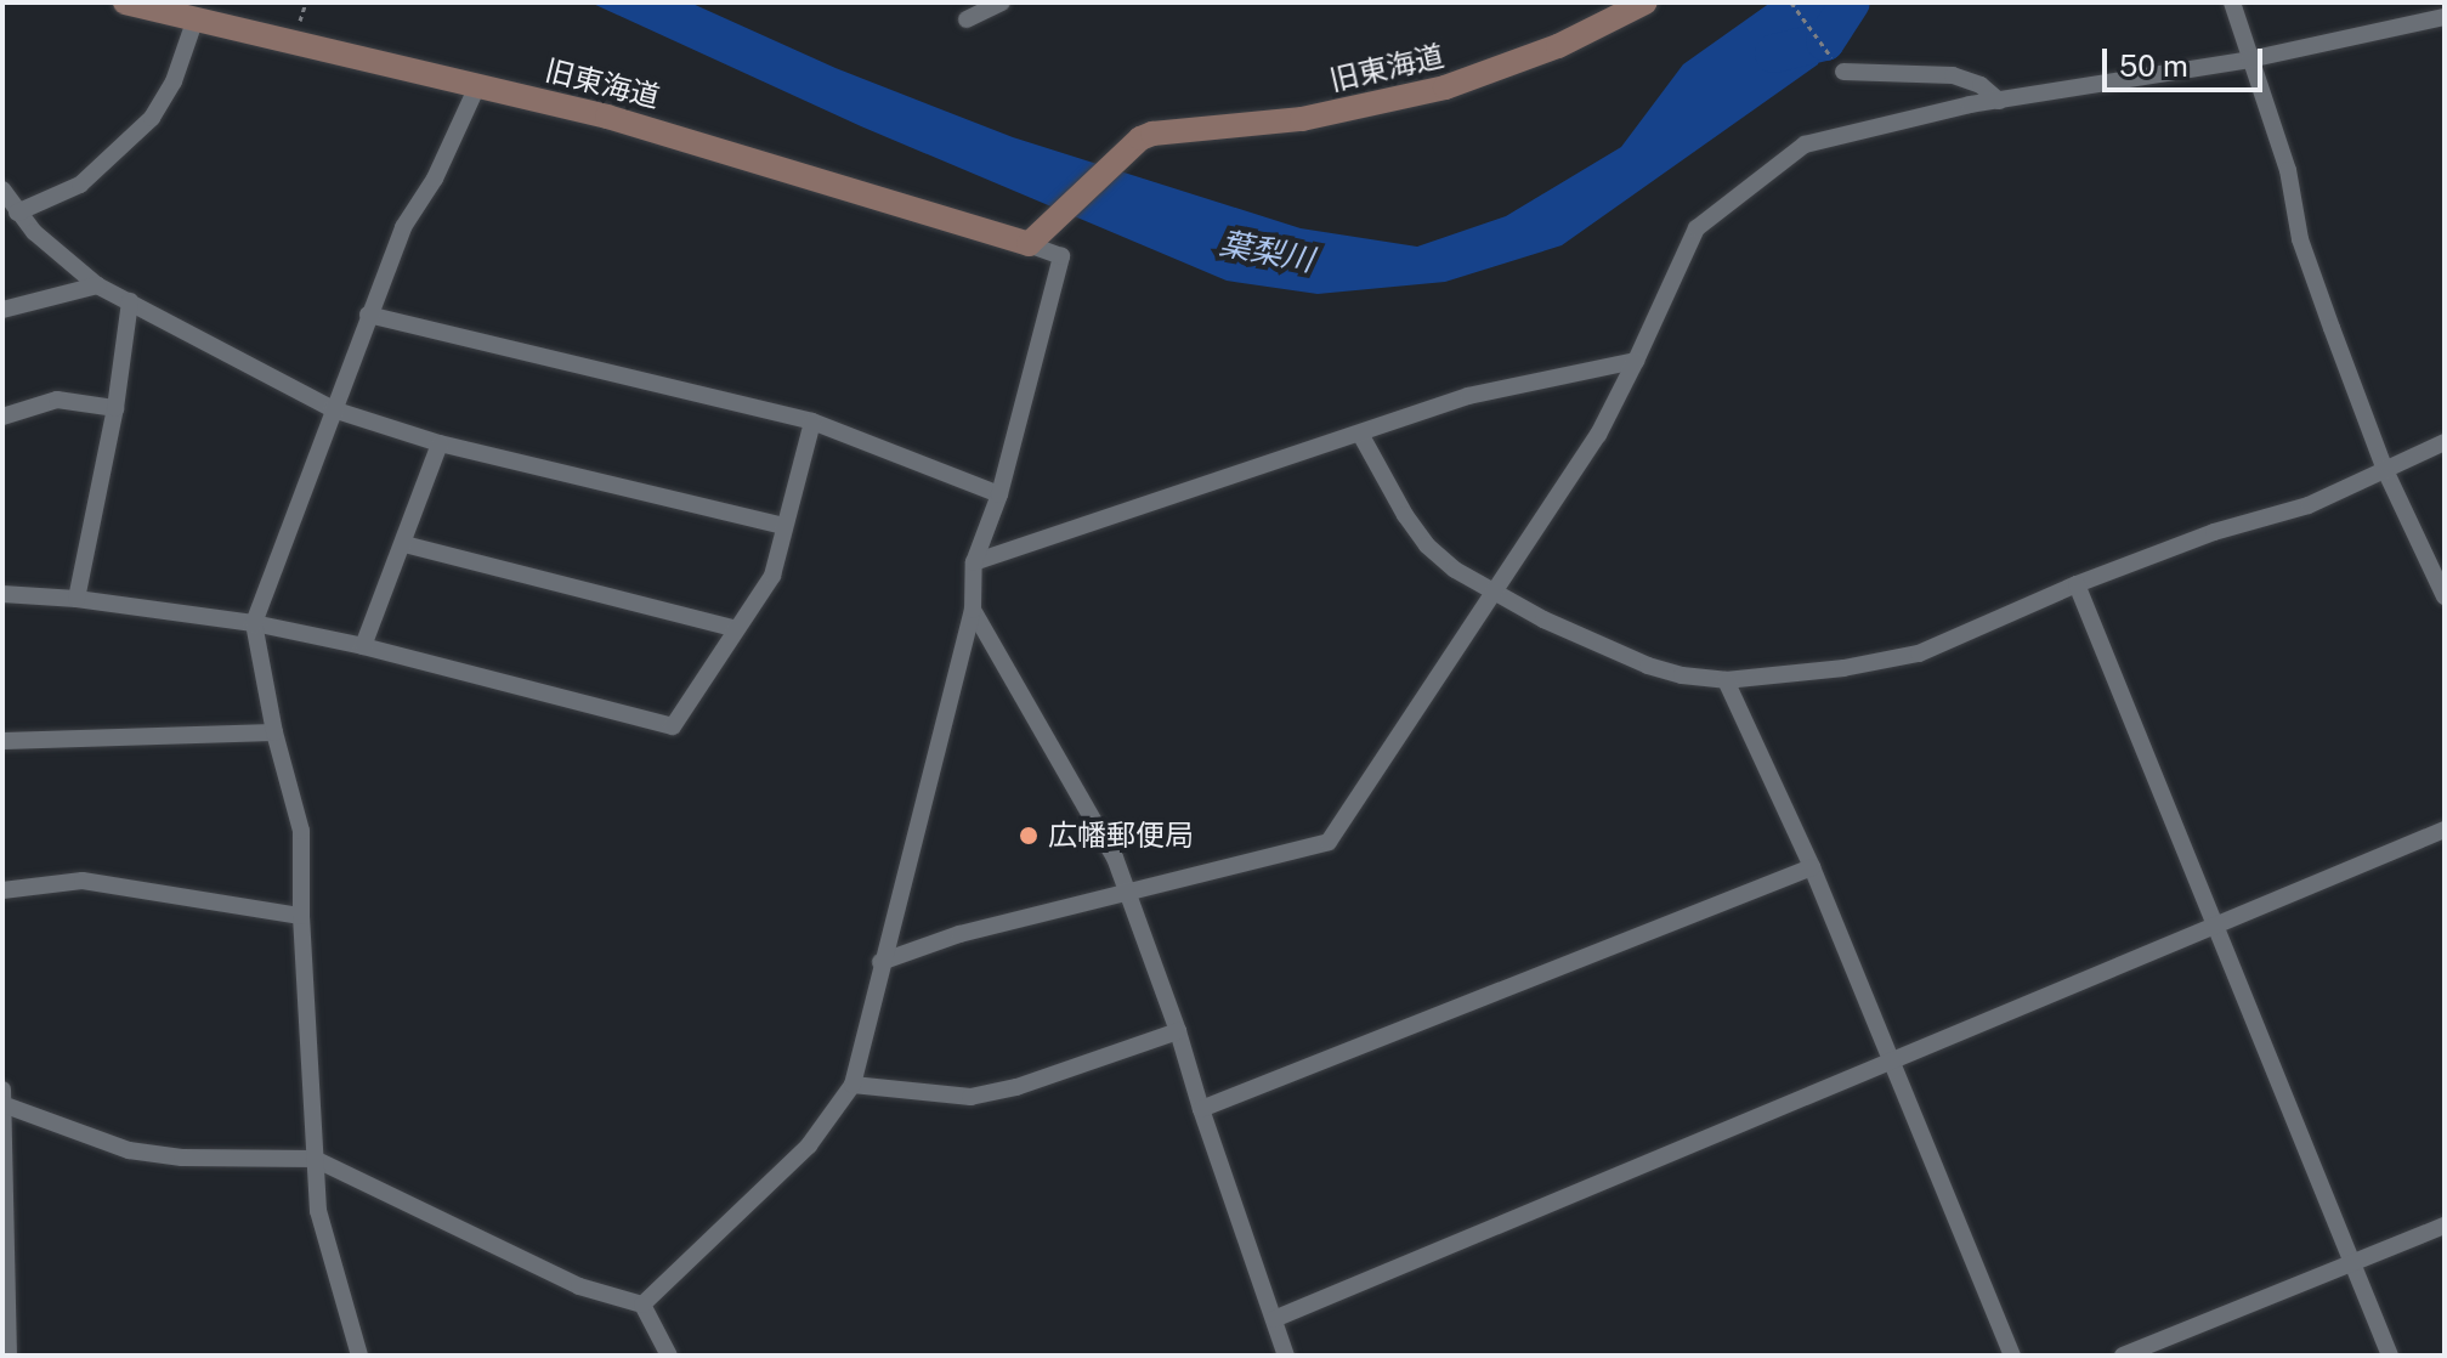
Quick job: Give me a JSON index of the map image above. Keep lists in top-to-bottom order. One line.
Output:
{"streets":{"main road":["旧東海道"]},"water":["葉梨川"],"places":["広幡郵便局"],"scale_bar":"50 m"}
